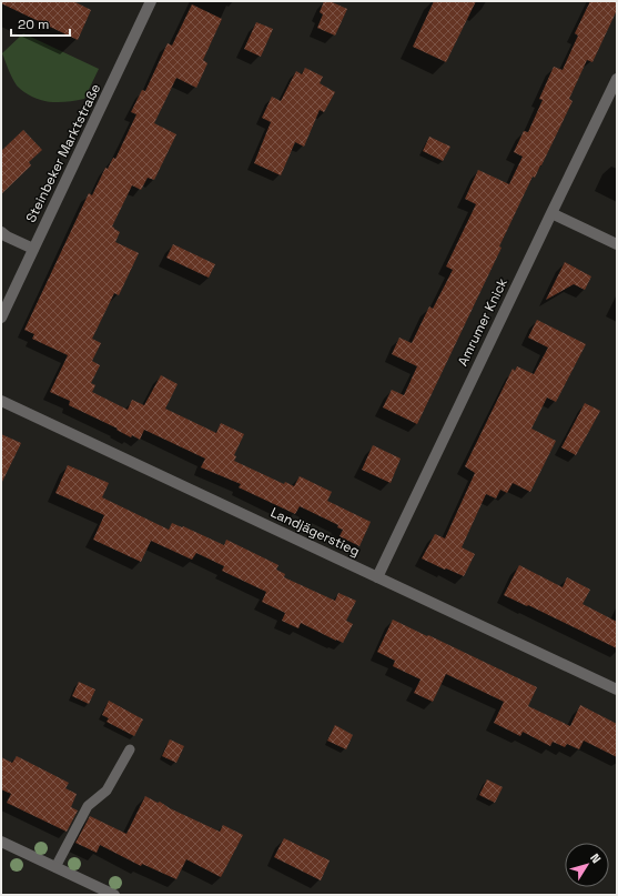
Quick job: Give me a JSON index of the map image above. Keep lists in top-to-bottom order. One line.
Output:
{"streets":{"street":["Steinbeker Marktstraße","Amrumer Knick","Landjägerstieg"]},"crossings":[["Amrumer Knick","Landjägerstieg"]],"scale_bar":"20 m","north":"top right"}
